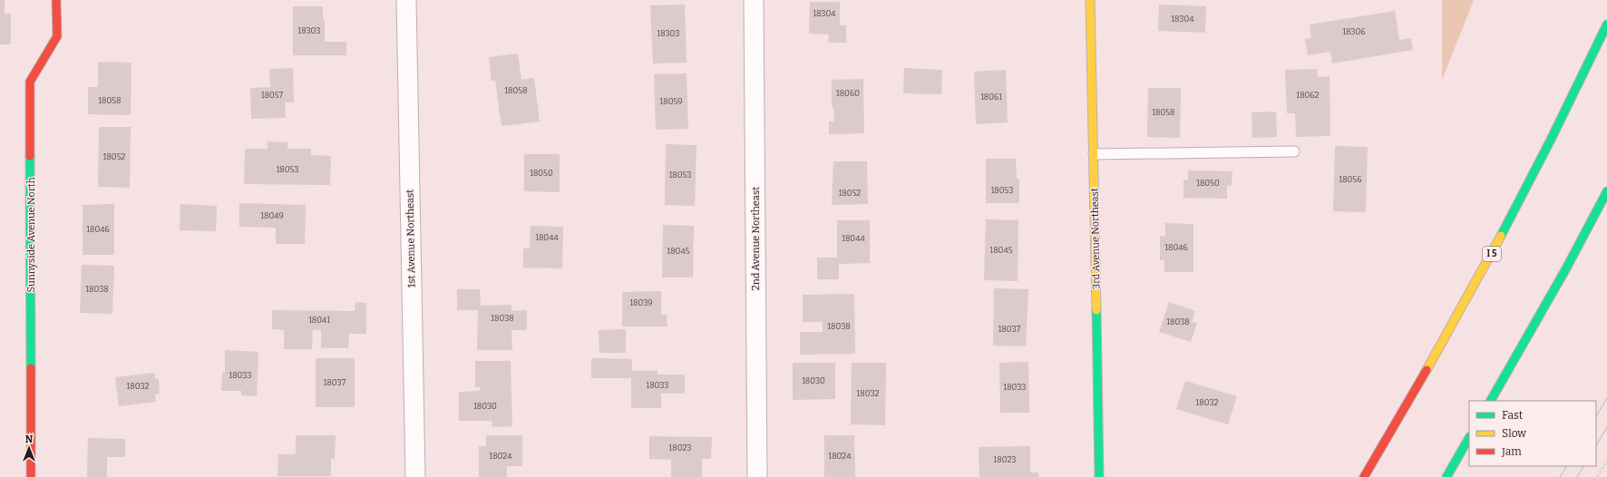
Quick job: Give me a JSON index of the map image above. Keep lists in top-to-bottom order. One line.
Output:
{"streets":{"main road":["Sunnyside Avenue North","3rd Avenue Northeast","I 5"],"street":["1st Avenue Northeast","2nd Avenue Northeast"]},"house_numbers":["18304","18304","18303","18306","18303","18058","18060","18057","18062","18061","18058","18059","18058","18052","18053","18050","18053","18056","18050","18053","18052","18049","18046","18044","18044","18046","18045","18045","18038","18039","18038","18041","18038","18038","18037","18033","18030","18037","18033","18032","18033","18032","18032","18030","18023","18024","18024","18023"],"legend":["Fast","Slow","Jam"],"north":"top"}
